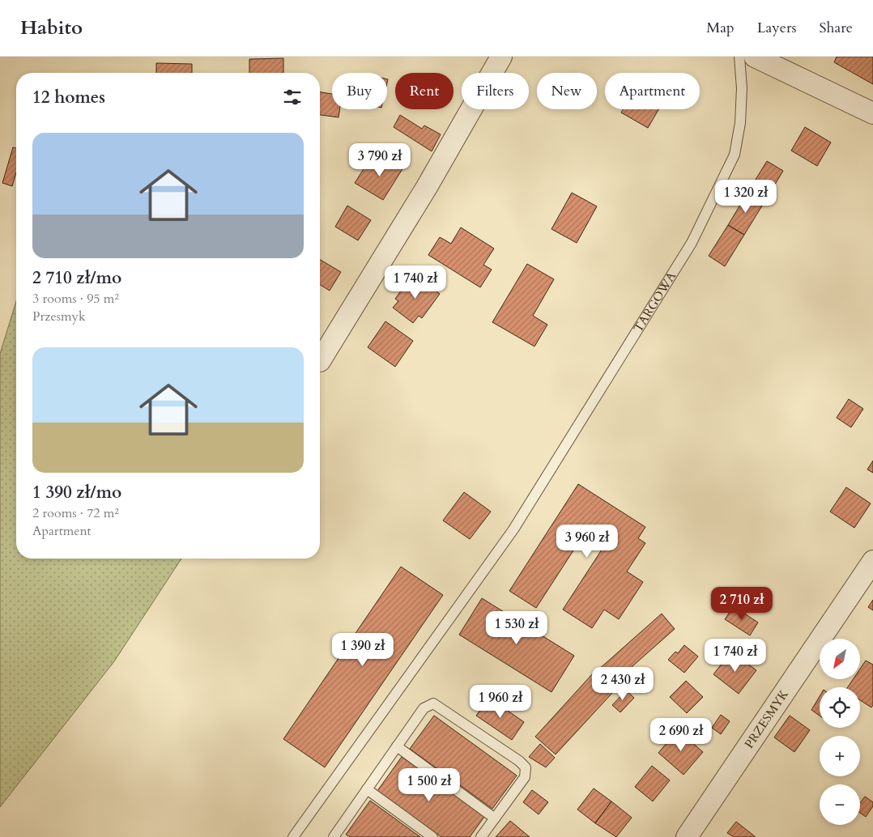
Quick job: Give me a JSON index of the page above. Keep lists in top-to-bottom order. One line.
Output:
{"streets":{"street":["PRZESMYK"],"lane":["TARGOWA"]},"north":"bottom left","page":{"header":"Habito","nav":["Map","Layers","Share"],"chip":["Buy","Rent","Filters","New","Apartment"],"heading":"12 homes","list":[{"name":"2 710 zł/mo","note":"3 rooms · 95 m² · Przesmyk"},{"name":"1 390 zł/mo","note":"2 rooms · 72 m² · Apartment"}],"price":["3 790 zł","1 320 zł","1 740 zł","3 960 zł","2 710 zł","1 530 zł","1 390 zł","1 740 zł","2 430 zł","1 960 zł","2 690 zł","1 500 zł"],"map_buttons":["+","−"]}}
